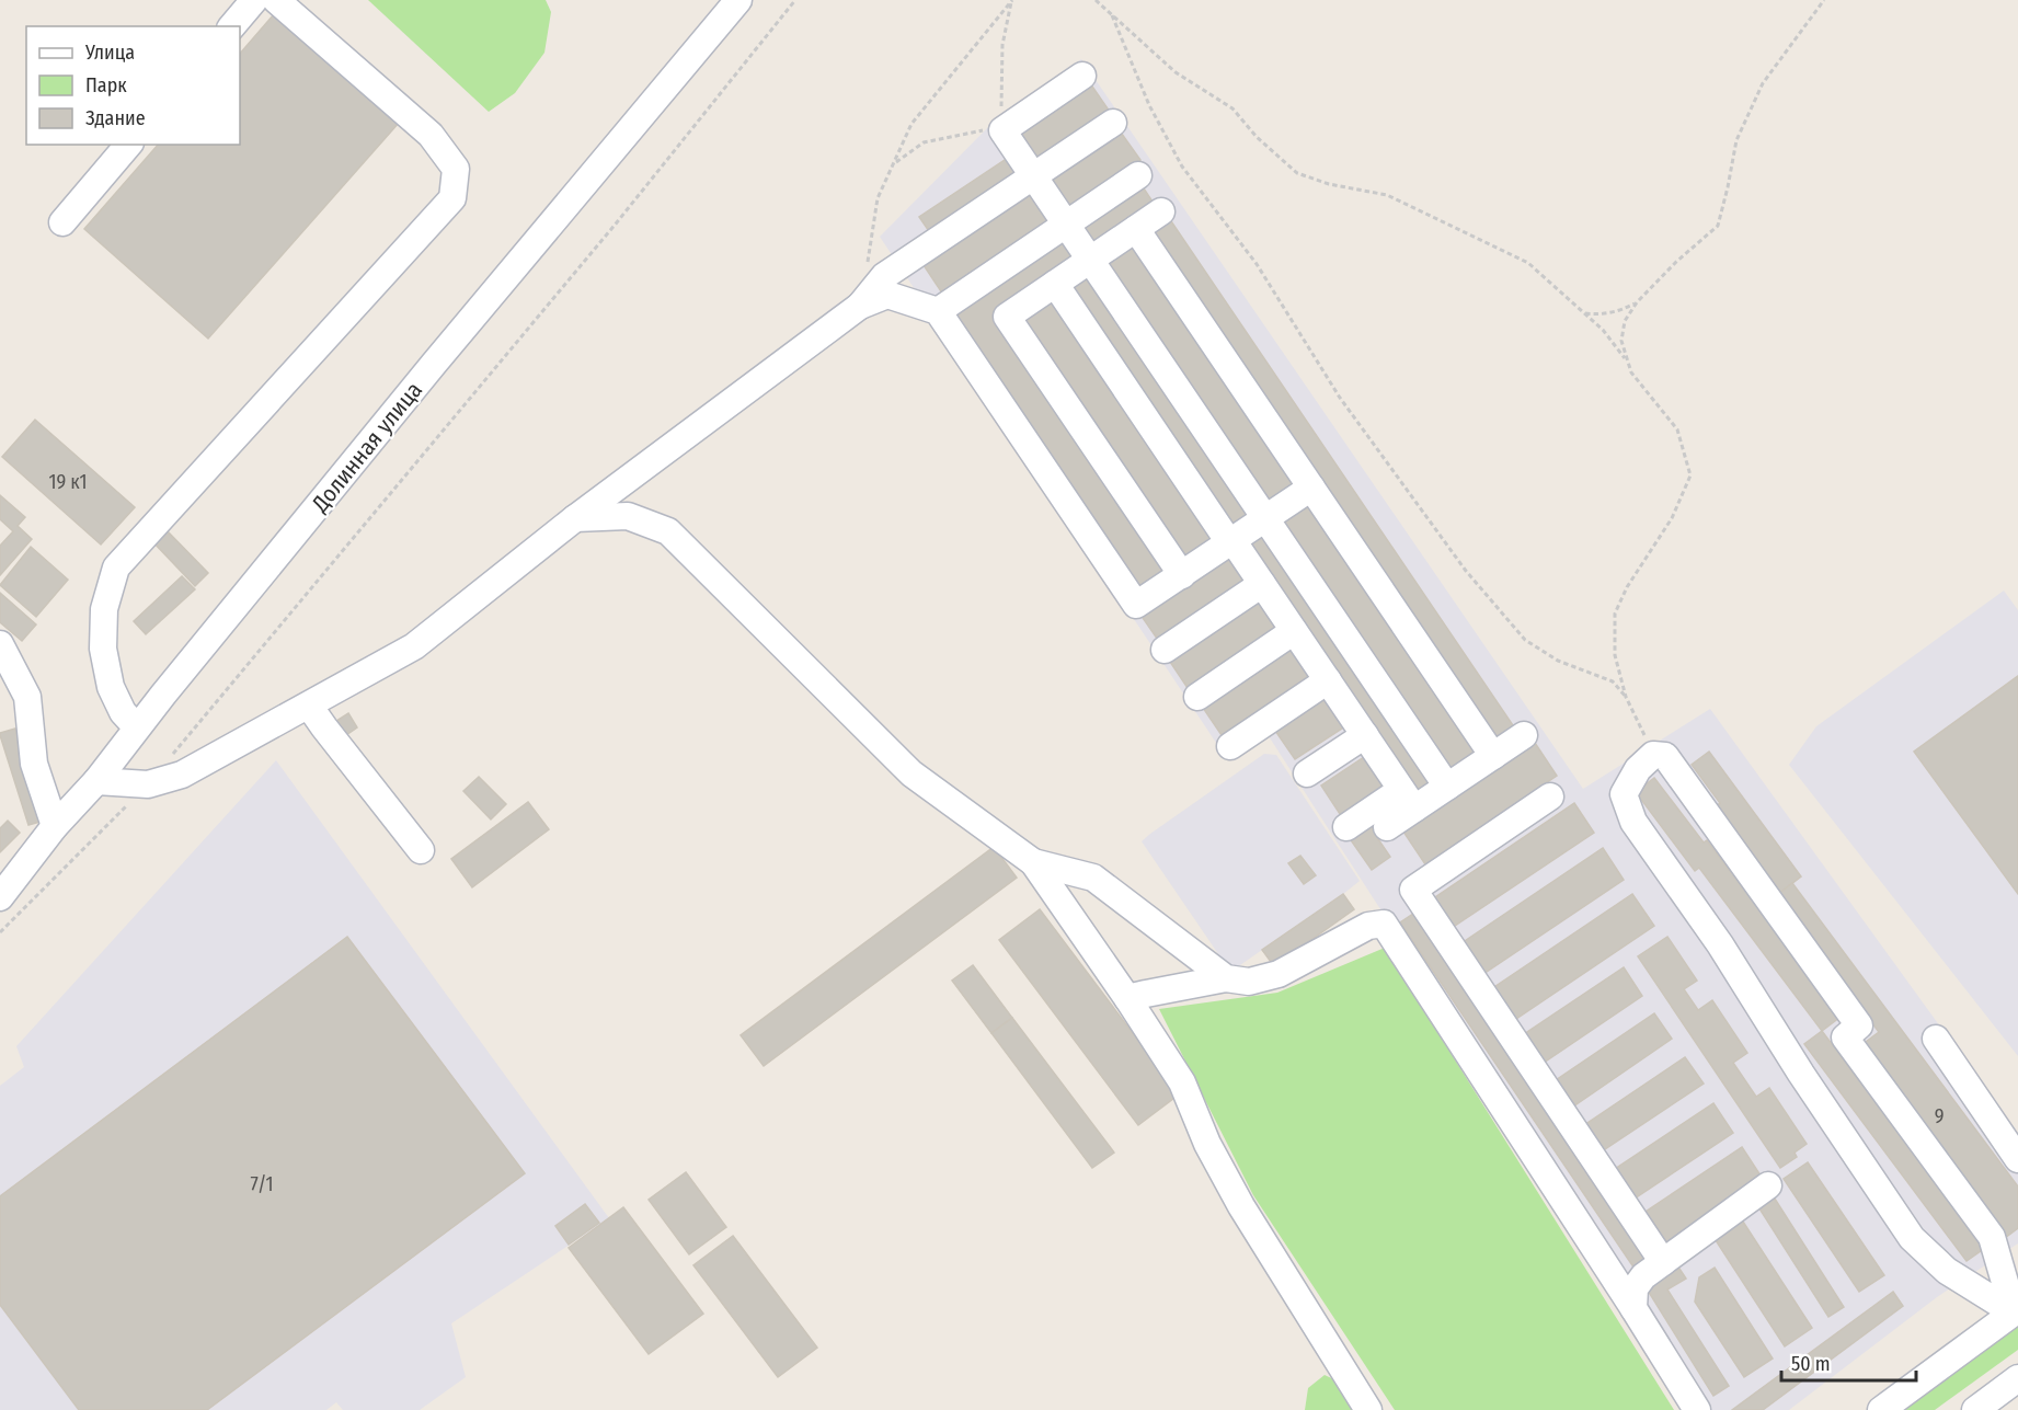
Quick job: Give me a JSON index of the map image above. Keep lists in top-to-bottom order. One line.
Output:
{"streets":{"street":["Долинная улица"]},"house_numbers":["19 к1","9","7/1"],"legend":["Улица","Парк","Здание"],"scale_bar":"50 m"}
